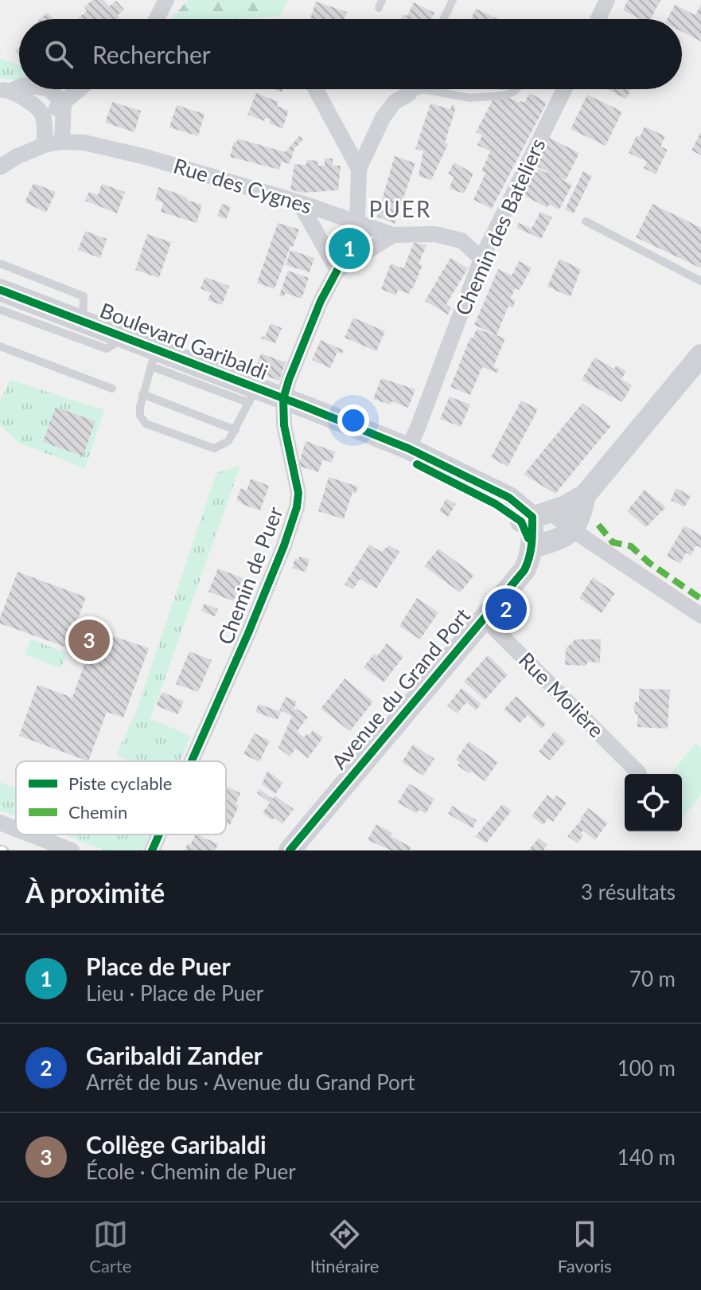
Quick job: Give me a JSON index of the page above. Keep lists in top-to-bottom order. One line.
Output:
{"streets":{"main road":["Boulevard Garibaldi","Avenue du Grand Port"],"street":["Rue des Cygnes","Chemin des Bateliers","Chemin de Puer","Rue Molière"]},"crossings":[["Rue des Cygnes","Chemin des Bateliers"],["Chemin des Bateliers","Boulevard Garibaldi"],["Boulevard Garibaldi","Chemin de Puer"],["Avenue du Grand Port","Rue Molière"]],"districts":["PUER"],"legend":["Piste cyclable","Chemin"],"page":{"search":"Rechercher","pins":["1","2","3"],"heading":["À proximité","3 résultats"],"list":[{"mark":"1","name":"Place de Puer","note":"Lieu · Place de Puer","value":"70 m"},{"mark":"2","name":"Garibaldi Zander","note":"Arrêt de bus · Avenue du Grand Port","value":"100 m"},{"mark":"3","name":"Collège Garibaldi","note":"École · Chemin de Puer","value":"140 m"}],"nav":["Carte","Itinéraire","Favoris"]}}
